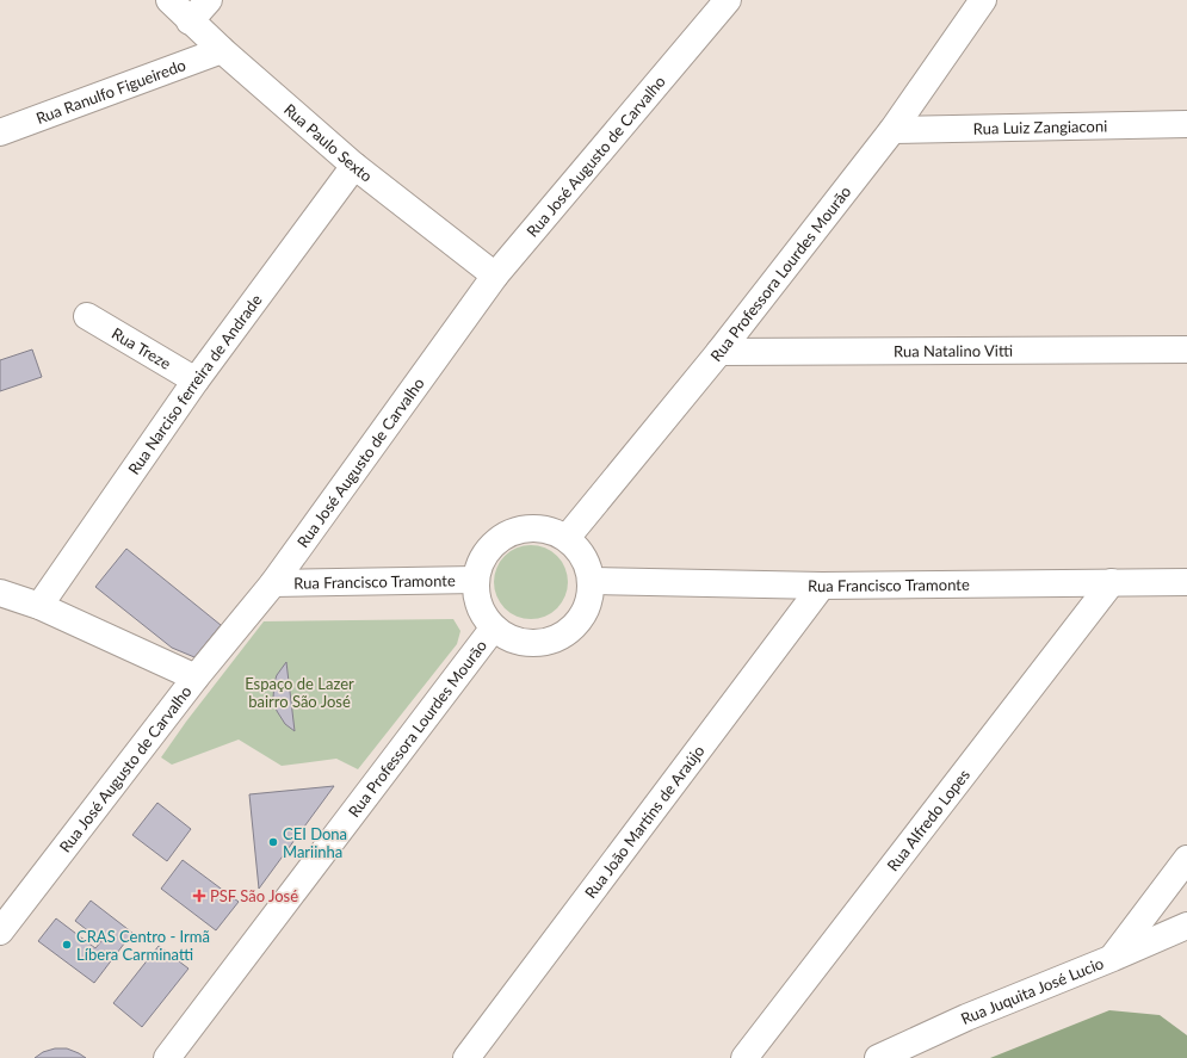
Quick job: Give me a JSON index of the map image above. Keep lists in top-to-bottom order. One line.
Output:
{"streets":{"street":["Rua Ranulfo Figueiredo","Rua Luiz Zangiaconi","Rua Paulo Sexto","Rua José Augusto de Carvalho","Rua Professora Lourdes Mourão","Rua Treze","Rua Natalino Vitti","Rua Narciso ferreira de Andrade","Rua Francisco Tramonte","Rua Alfredo Lopes","Rua João Martins de Araújo","Rua Juquita José Lucio"]},"crossings":[["Rua Ranulfo Figueiredo","Rua Paulo Sexto"],["Rua Luiz Zangiaconi","Rua Professora Lourdes Mourão"],["Rua Paulo Sexto","Rua José Augusto de Carvalho"],["Rua Paulo Sexto","Rua Narciso ferreira de Andrade"],["Rua José Augusto de Carvalho","Rua Francisco Tramonte"],["Rua Professora Lourdes Mourão","Rua Natalino Vitti"],["Rua Professora Lourdes Mourão","Rua Francisco Tramonte"],["Rua Treze","Rua Narciso ferreira de Andrade"],["Rua Francisco Tramonte","Rua Alfredo Lopes"],["Rua Francisco Tramonte","Rua João Martins de Araújo"]],"parks":["Espaço de Lazer bairro São José"],"places":{"other":["CEI Dona Mariinha","CRAS Centro - Irmã Líbera Carminatti"],"health":["PSF São José"]}}
